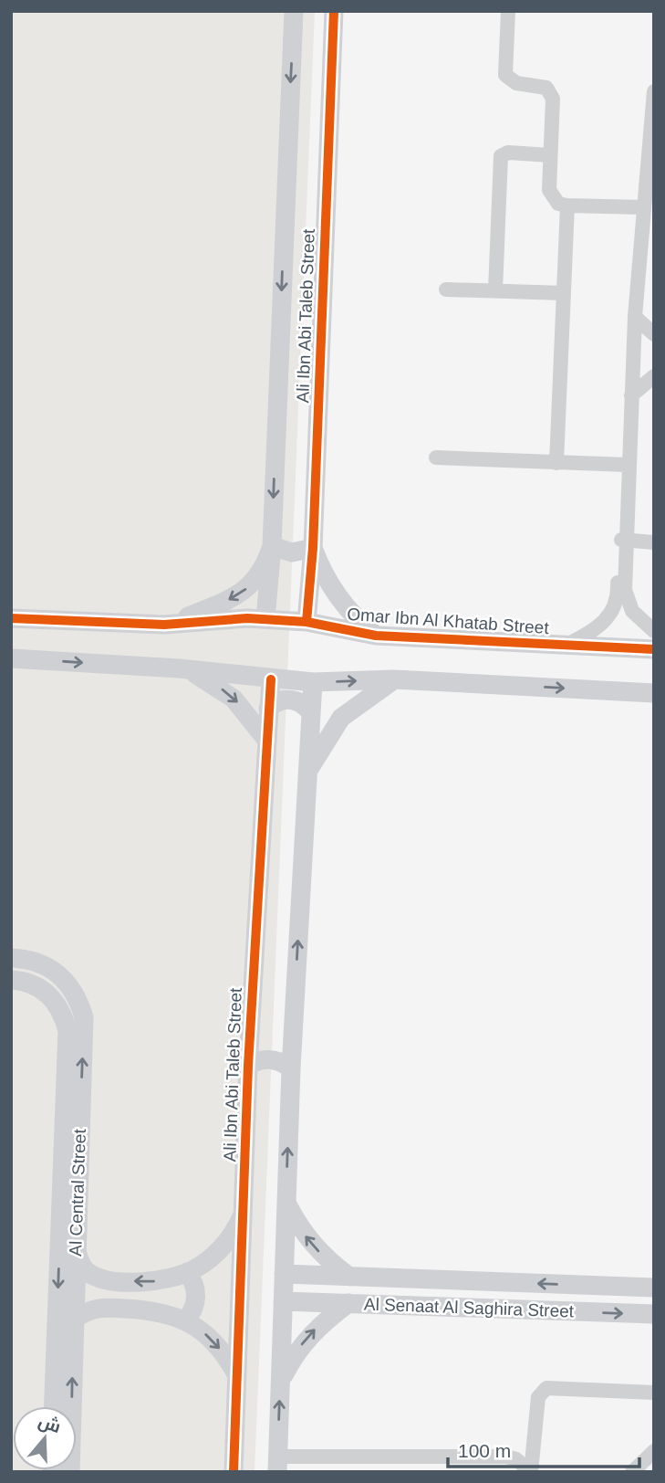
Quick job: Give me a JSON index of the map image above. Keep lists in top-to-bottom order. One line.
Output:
{"streets":{"street":["Ali Ibn Abi Taleb Street","Omar Ibn Al Khatab Street","Al Central Street","Al Senaat Al Saghira Street"]},"crossings":[["Ali Ibn Abi Taleb Street","Omar Ibn Al Khatab Street"]],"scale_bar":"100 m","north":"top"}
